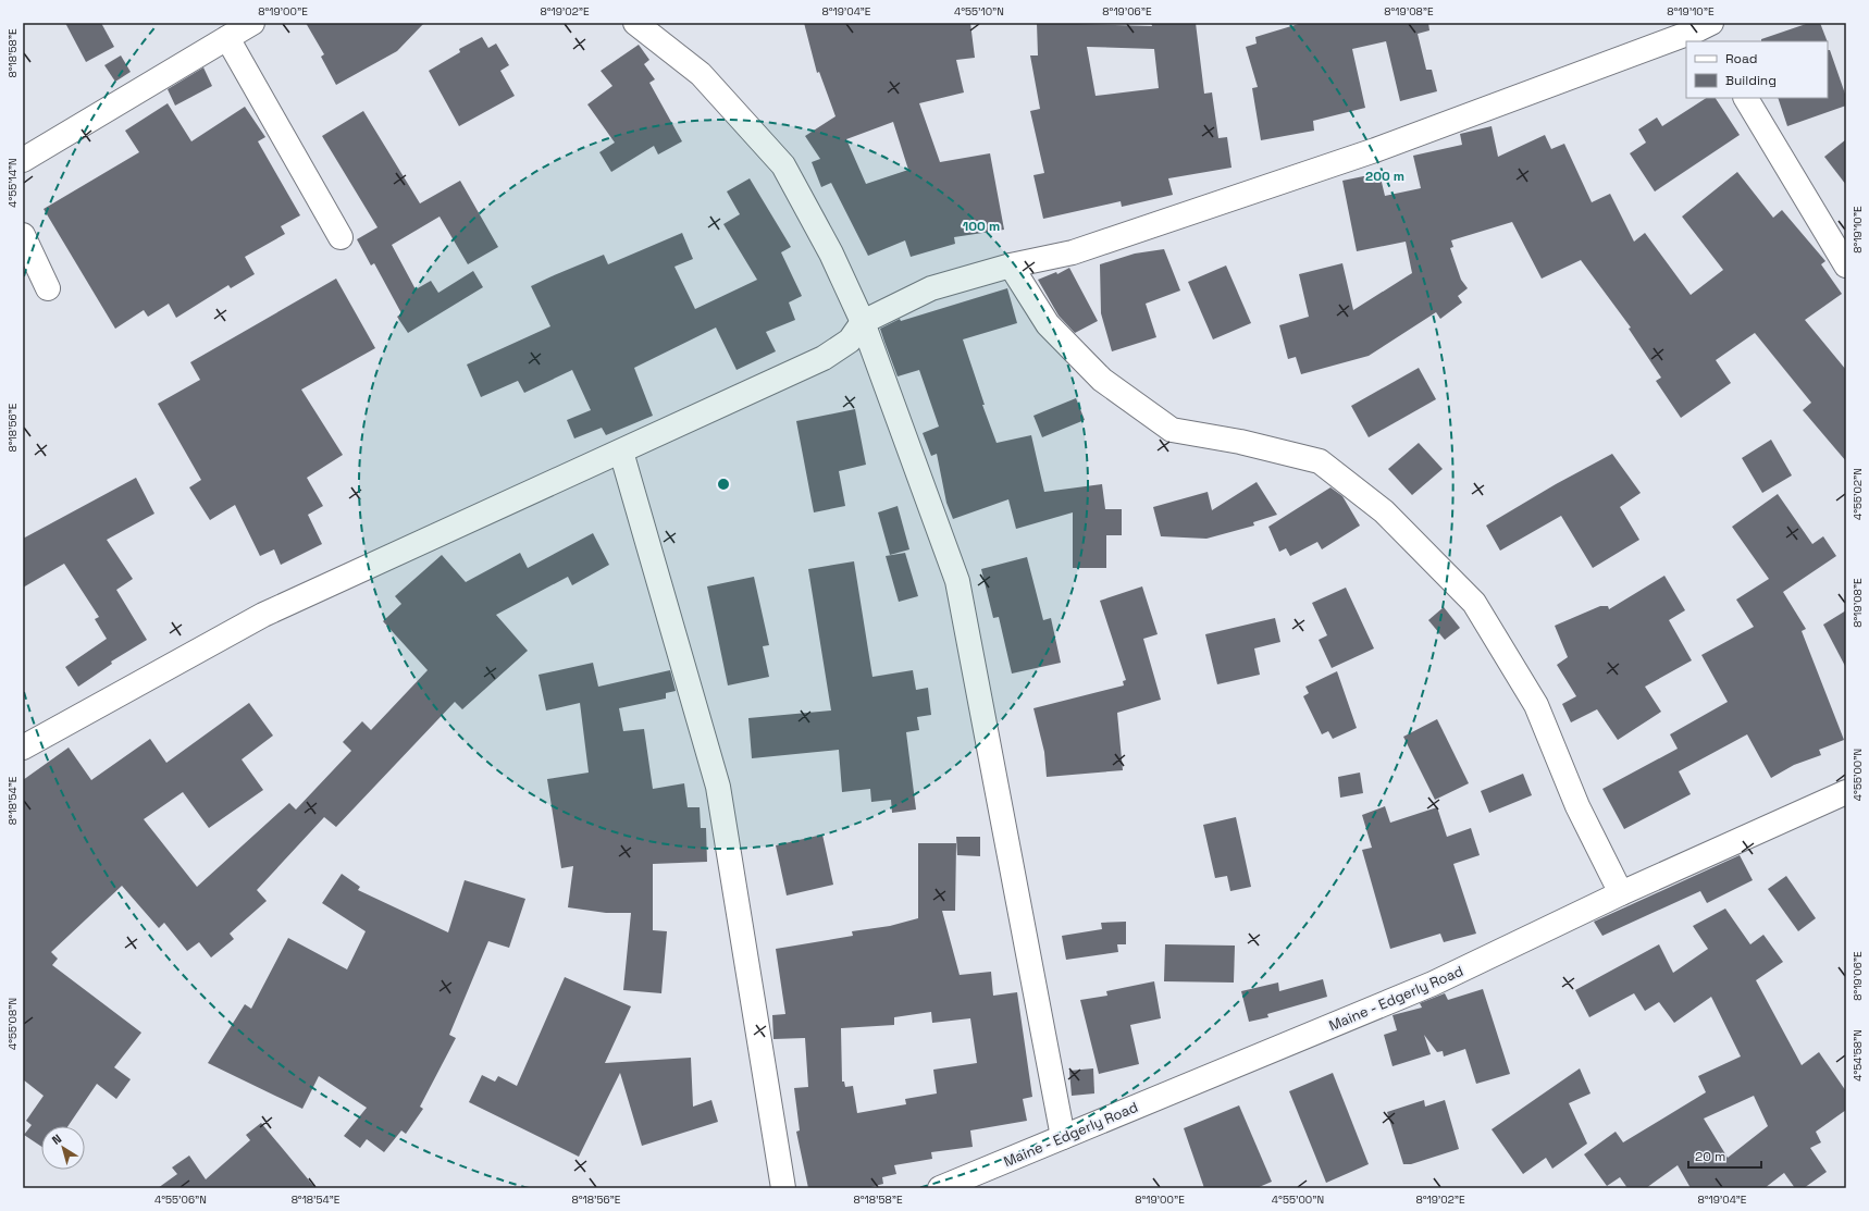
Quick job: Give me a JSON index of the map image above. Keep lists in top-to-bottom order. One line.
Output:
{"streets":{"street":["Maine - Edgerly Road"]},"legend":["Road","Building"],"scale_bar":"20 m","north":"top left","coordinates":["8°19'00\"E","8°19'02\"E","8°19'04\"E","4°55'10\"N","8°19'06\"E","8°19'08\"E","8°19'10\"E","8°18'58\"E","4°55'14\"N","8°18'56\"E","4°55'02\"N","4°55'00\"N","8°18'54\"E","4°55'08\"N","4°54'58\"N","4°55'06\"N"],"rings":["200 m","100 m"]}
